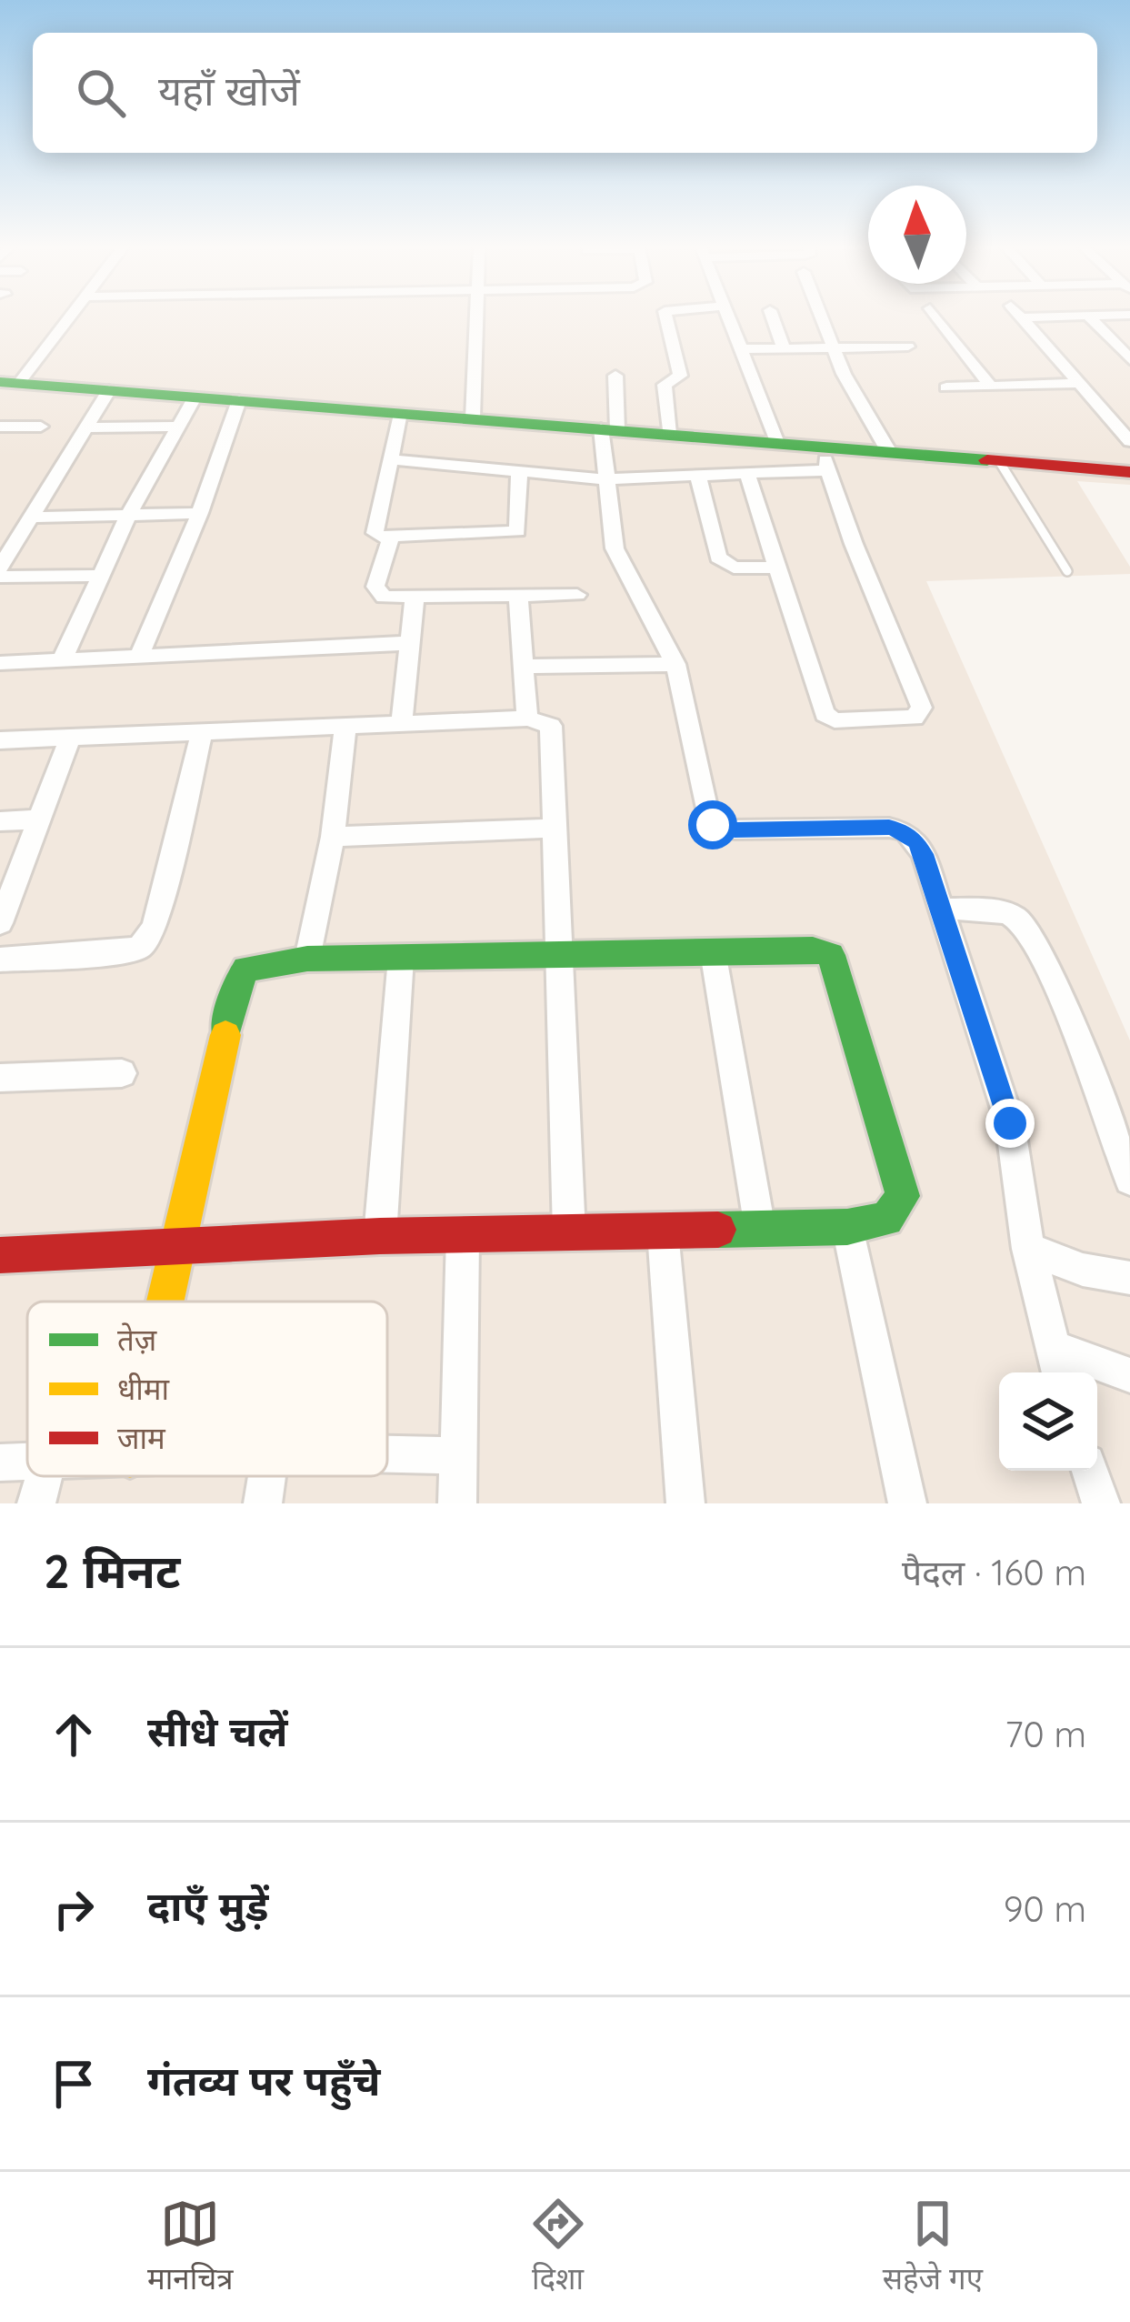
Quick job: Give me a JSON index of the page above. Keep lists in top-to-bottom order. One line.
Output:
{"legend":["तेज़","धीमा","जाम"],"north":"top","page":{"search":"यहाँ खोजें","heading":["2 मिनट","पैदल · 160 m"],"list":[["सीधे चलें","70 m"],["दाएँ मुड़ें","90 m"],"गंतव्य पर पहुँचे"],"nav":["मानचित्र","दिशा","सहेजे गए"]}}
